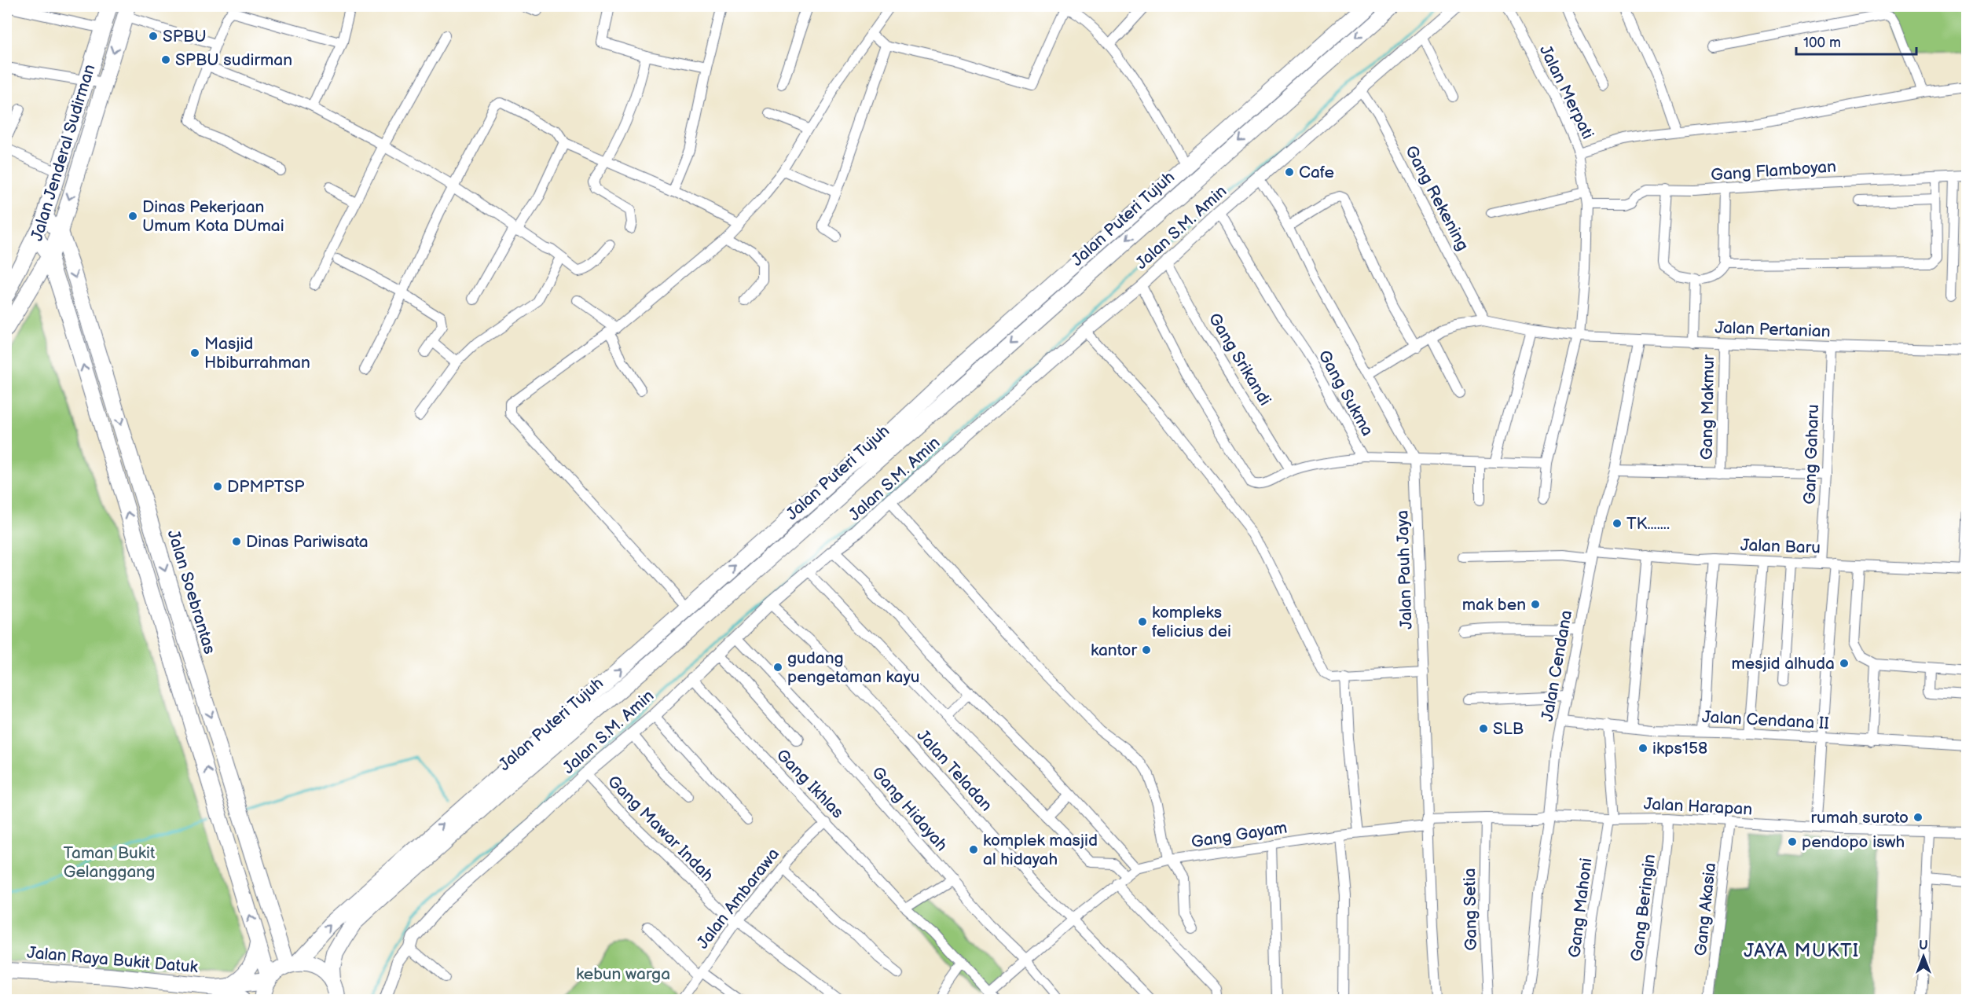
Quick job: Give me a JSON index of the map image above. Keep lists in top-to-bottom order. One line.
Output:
{"streets":{"main road":["Jalan Jenderal Sudirman","Jalan Puteri Tujuh","Jalan Soebrantas","Jalan Raya Bukit Datuk"],"street":["Jalan Merpati","Gang Flamboyan","Gang Rekening","Jalan S.M. Amin","Jalan Pertanian","Gang Srikandi","Gang Sukma","Gang Makmur","Gang Gaharu","Jalan Baru","Jalan Pauh Jaya","Jalan Cendana","Jalan Cendana II","Jalan Teladan","Gang Ikhlas","Jalan Harapan","Gang Hidayah","Gang Mawar Indah","Gang Gayam","Jalan Ambarawa","Gang Mahoni","Gang Beringin","Gang Setia","Gang Akasia"]},"crossings":[["Jalan Merpati","Gang Flamboyan"],["Jalan Merpati","Jalan Pertanian"],["Jalan Merpati","Gang Sukma"],["Jalan Jenderal Sudirman","Jalan Soebrantas"],["Gang Rekening","Jalan S.M. Amin"],["Gang Rekening","Jalan Pertanian"],["Jalan Puteri Tujuh","Jalan Soebrantas"],["Jalan Puteri Tujuh","Jalan Raya Bukit Datuk"],["Jalan S.M. Amin","Gang Srikandi"],["Jalan S.M. Amin","Gang Sukma"],["Jalan S.M. Amin","Jalan Pauh Jaya"],["Jalan S.M. Amin","Jalan Teladan"],["Jalan S.M. Amin","Gang Ikhlas"],["Jalan S.M. Amin","Gang Hidayah"],["Jalan S.M. Amin","Gang Mawar Indah"],["Jalan Pertanian","Gang Makmur"],["Jalan Pertanian","Gang Gaharu"],["Jalan Pertanian","Jalan Pauh Jaya"],["Jalan Pertanian","Jalan Cendana"],["Gang Sukma","Jalan Pauh Jaya"],["Gang Gaharu","Jalan Baru"],["Jalan Baru","Jalan Cendana"],["Jalan Pauh Jaya","Jalan Harapan"],["Jalan Pauh Jaya","Gang Gayam"],["Jalan Cendana","Jalan Cendana II"],["Jalan Cendana","Jalan Harapan"],["Jalan Cendana II","Gang Mahoni"],["Jalan Teladan","Gang Gayam"],["Gang Ikhlas","Gang Gayam"],["Gang Ikhlas","Jalan Ambarawa"],["Jalan Harapan","Gang Gayam"],["Jalan Harapan","Gang Mahoni"],["Jalan Harapan","Gang Beringin"],["Jalan Harapan","Gang Setia"],["Jalan Harapan","Gang Akasia"],["Gang Hidayah","Gang Gayam"],["Gang Mawar Indah","Jalan Ambarawa"]],"districts":["JAYA MUKTI"],"parks":["Taman Bukit Gelanggang","kebun warga"],"places":["SPBU","SPBU sudirman","Cafe","Dinas Pekerjaan Umum Kota DUmai","Masjid Hbiburrahman","DPMPTSP","TK.......","Dinas Pariwisata","mak ben","kompleks felicius dei","kantor","mesjid alhuda","gudang pengetaman kayu","SLB","ikps158","rumah suroto","pendopo iswh","komplek masjid al hidayah"],"scale_bar":"100 m","north":"top"}
